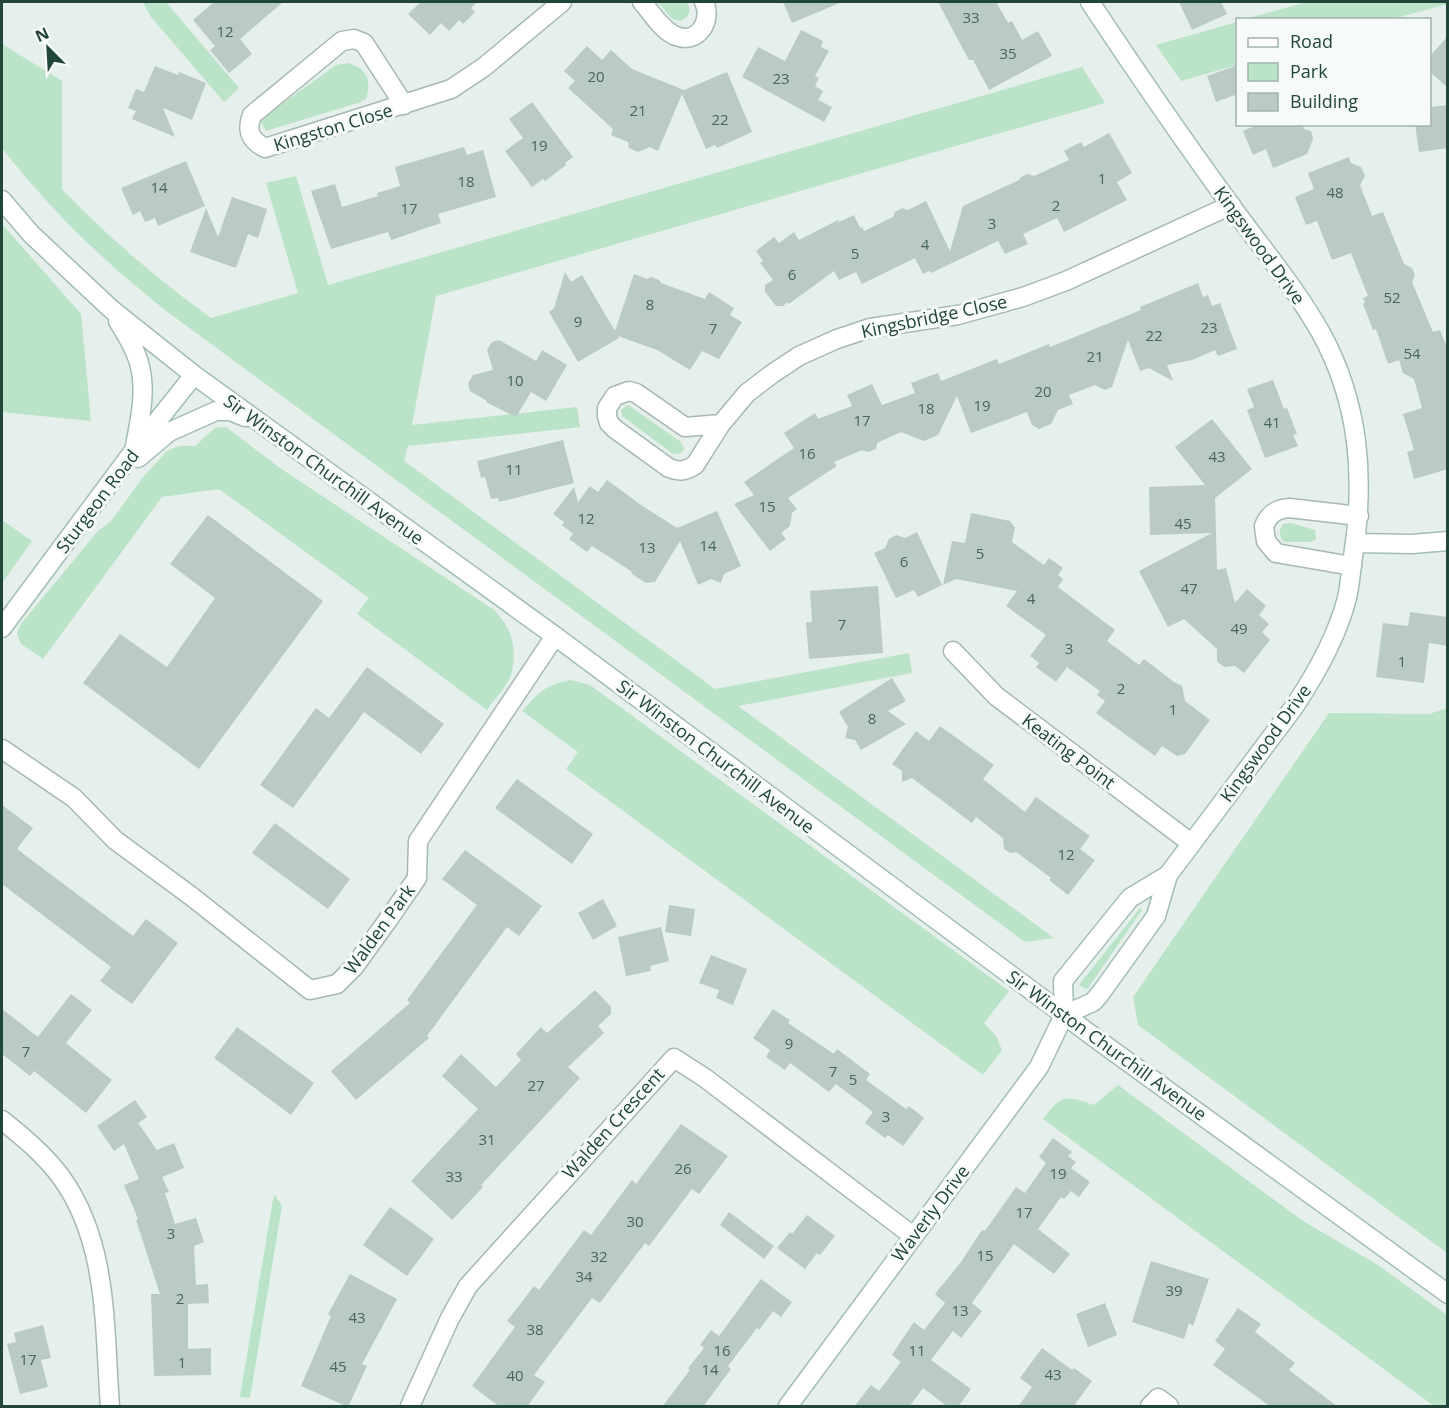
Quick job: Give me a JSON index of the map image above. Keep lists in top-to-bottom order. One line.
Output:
{"streets":{"street":["Kingston Close","Kingswood Drive","Kingsbridge Close","Sir Winston Churchill Avenue","Sturgeon Road","Keating Point","Walden Park","Walden Crescent","Waverly Drive"]},"crossings":[["Kingswood Drive","Kingsbridge Close"],["Kingswood Drive","Sir Winston Churchill Avenue"],["Kingswood Drive","Keating Point"],["Kingswood Drive","Waverly Drive"],["Sir Winston Churchill Avenue","Sturgeon Road"],["Sir Winston Churchill Avenue","Walden Park"],["Sir Winston Churchill Avenue","Waverly Drive"],["Walden Crescent","Waverly Drive"]],"house_numbers":["33","12","35","20","23","21","22","19","1","18","14","48","2","17","3","4","5","6","52","8","9","23","7","22","54","21","10","20","19","18","17","41","16","43","11","15","12","45","14","13","5","6","47","4","7","49","3","1","2","1","8","12","9","7","7","5","27","3","31","26","19","33","17","30","3","15","32","34","39","2","13","43","38","16","11","17","1","45","14","43","40"],"legend":["Road","Park","Building"],"north":"top left"}
